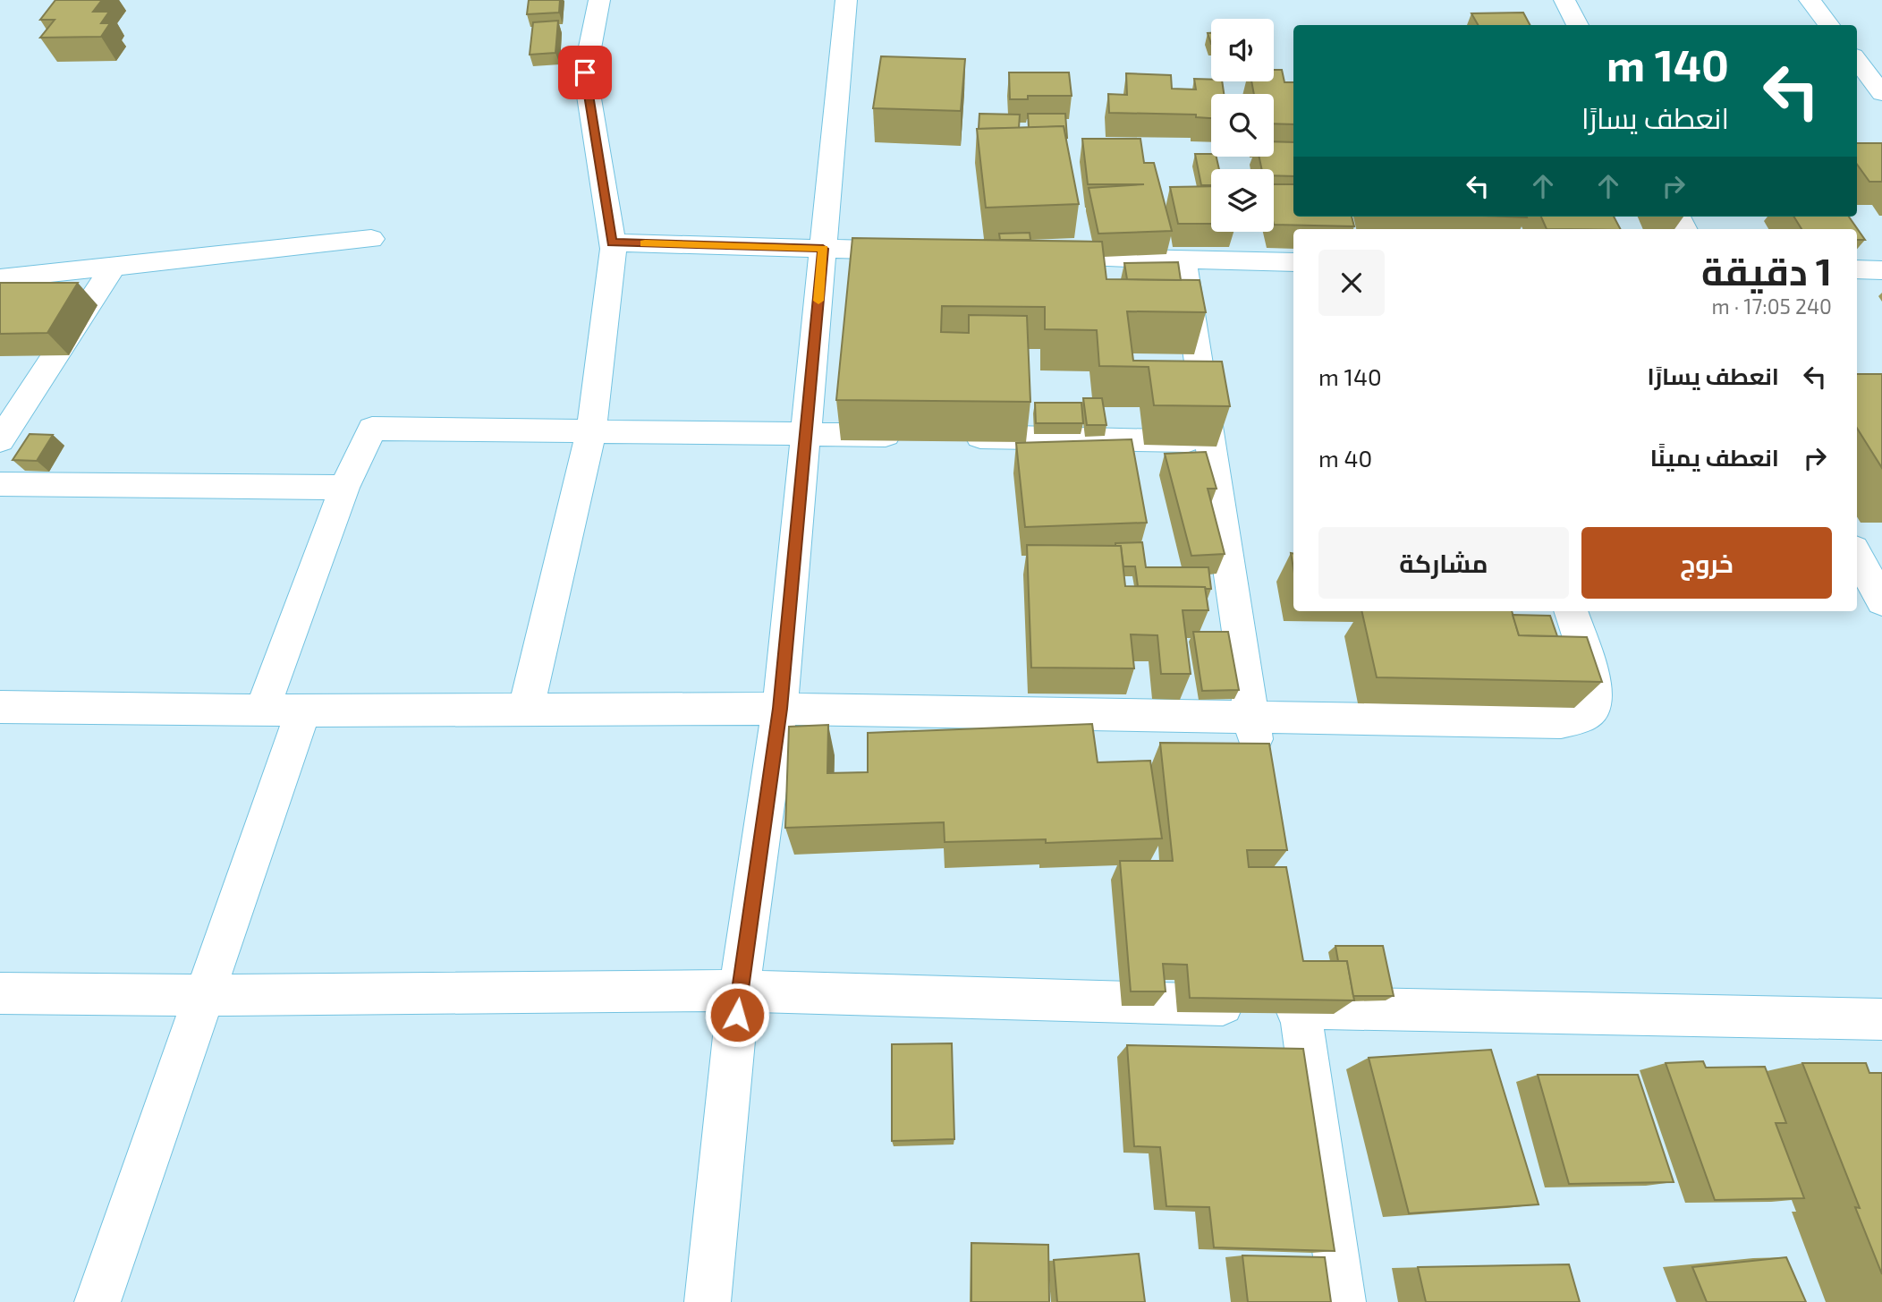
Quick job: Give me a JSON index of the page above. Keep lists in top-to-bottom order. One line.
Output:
{"page":{"turn":["140 m","انعطف يسارًا"],"heading":["1 دقيقة","240 m · 17:05"],"list":[{"name":"انعطف يسارًا","value":"140 m"},{"name":"انعطف يمينًا","value":"40 m"}],"buttons":["خروج","مشاركة"]}}
